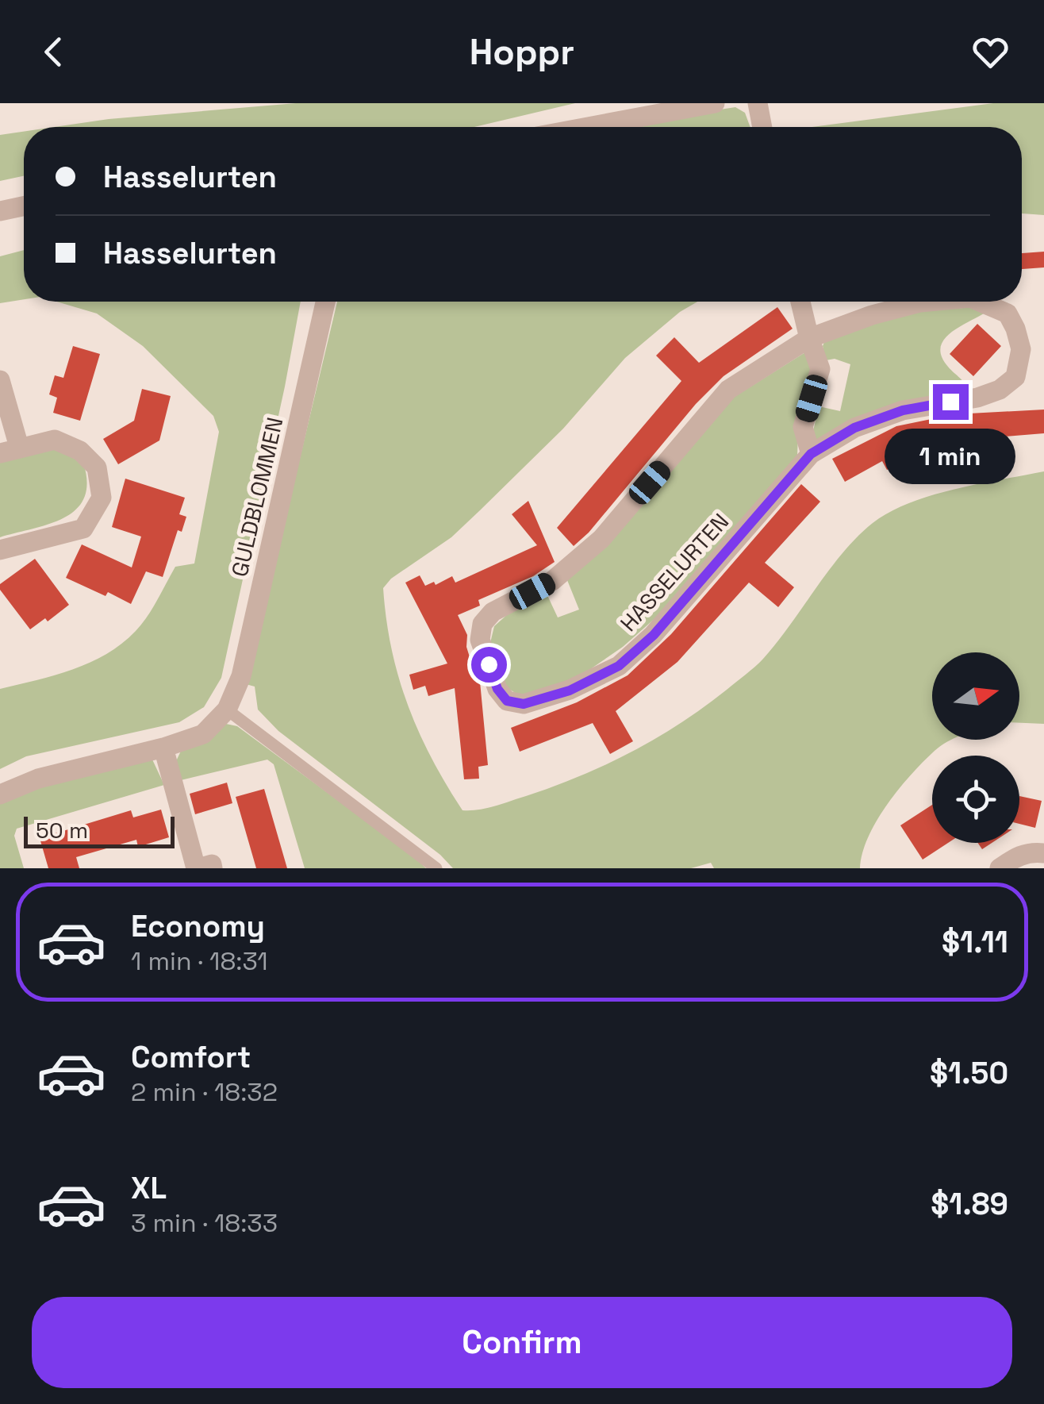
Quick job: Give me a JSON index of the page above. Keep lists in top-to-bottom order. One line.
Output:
{"streets":{"street":["GULDBLOMMEN","HASSELURTEN"]},"scale_bar":"50 m","north":"right","page":{"header":"Hoppr","banner":["Hasselurten","Hasselurten"],"bubble":"1 min","scale":"50 m","list":[{"name":"Economy","note":"1 min · 18:31","value":"$1.11"},{"name":"Comfort","note":"2 min · 18:32","value":"$1.50"},{"name":"XL","note":"3 min · 18:33","value":"$1.89"}],"buttons":"Confirm"}}
